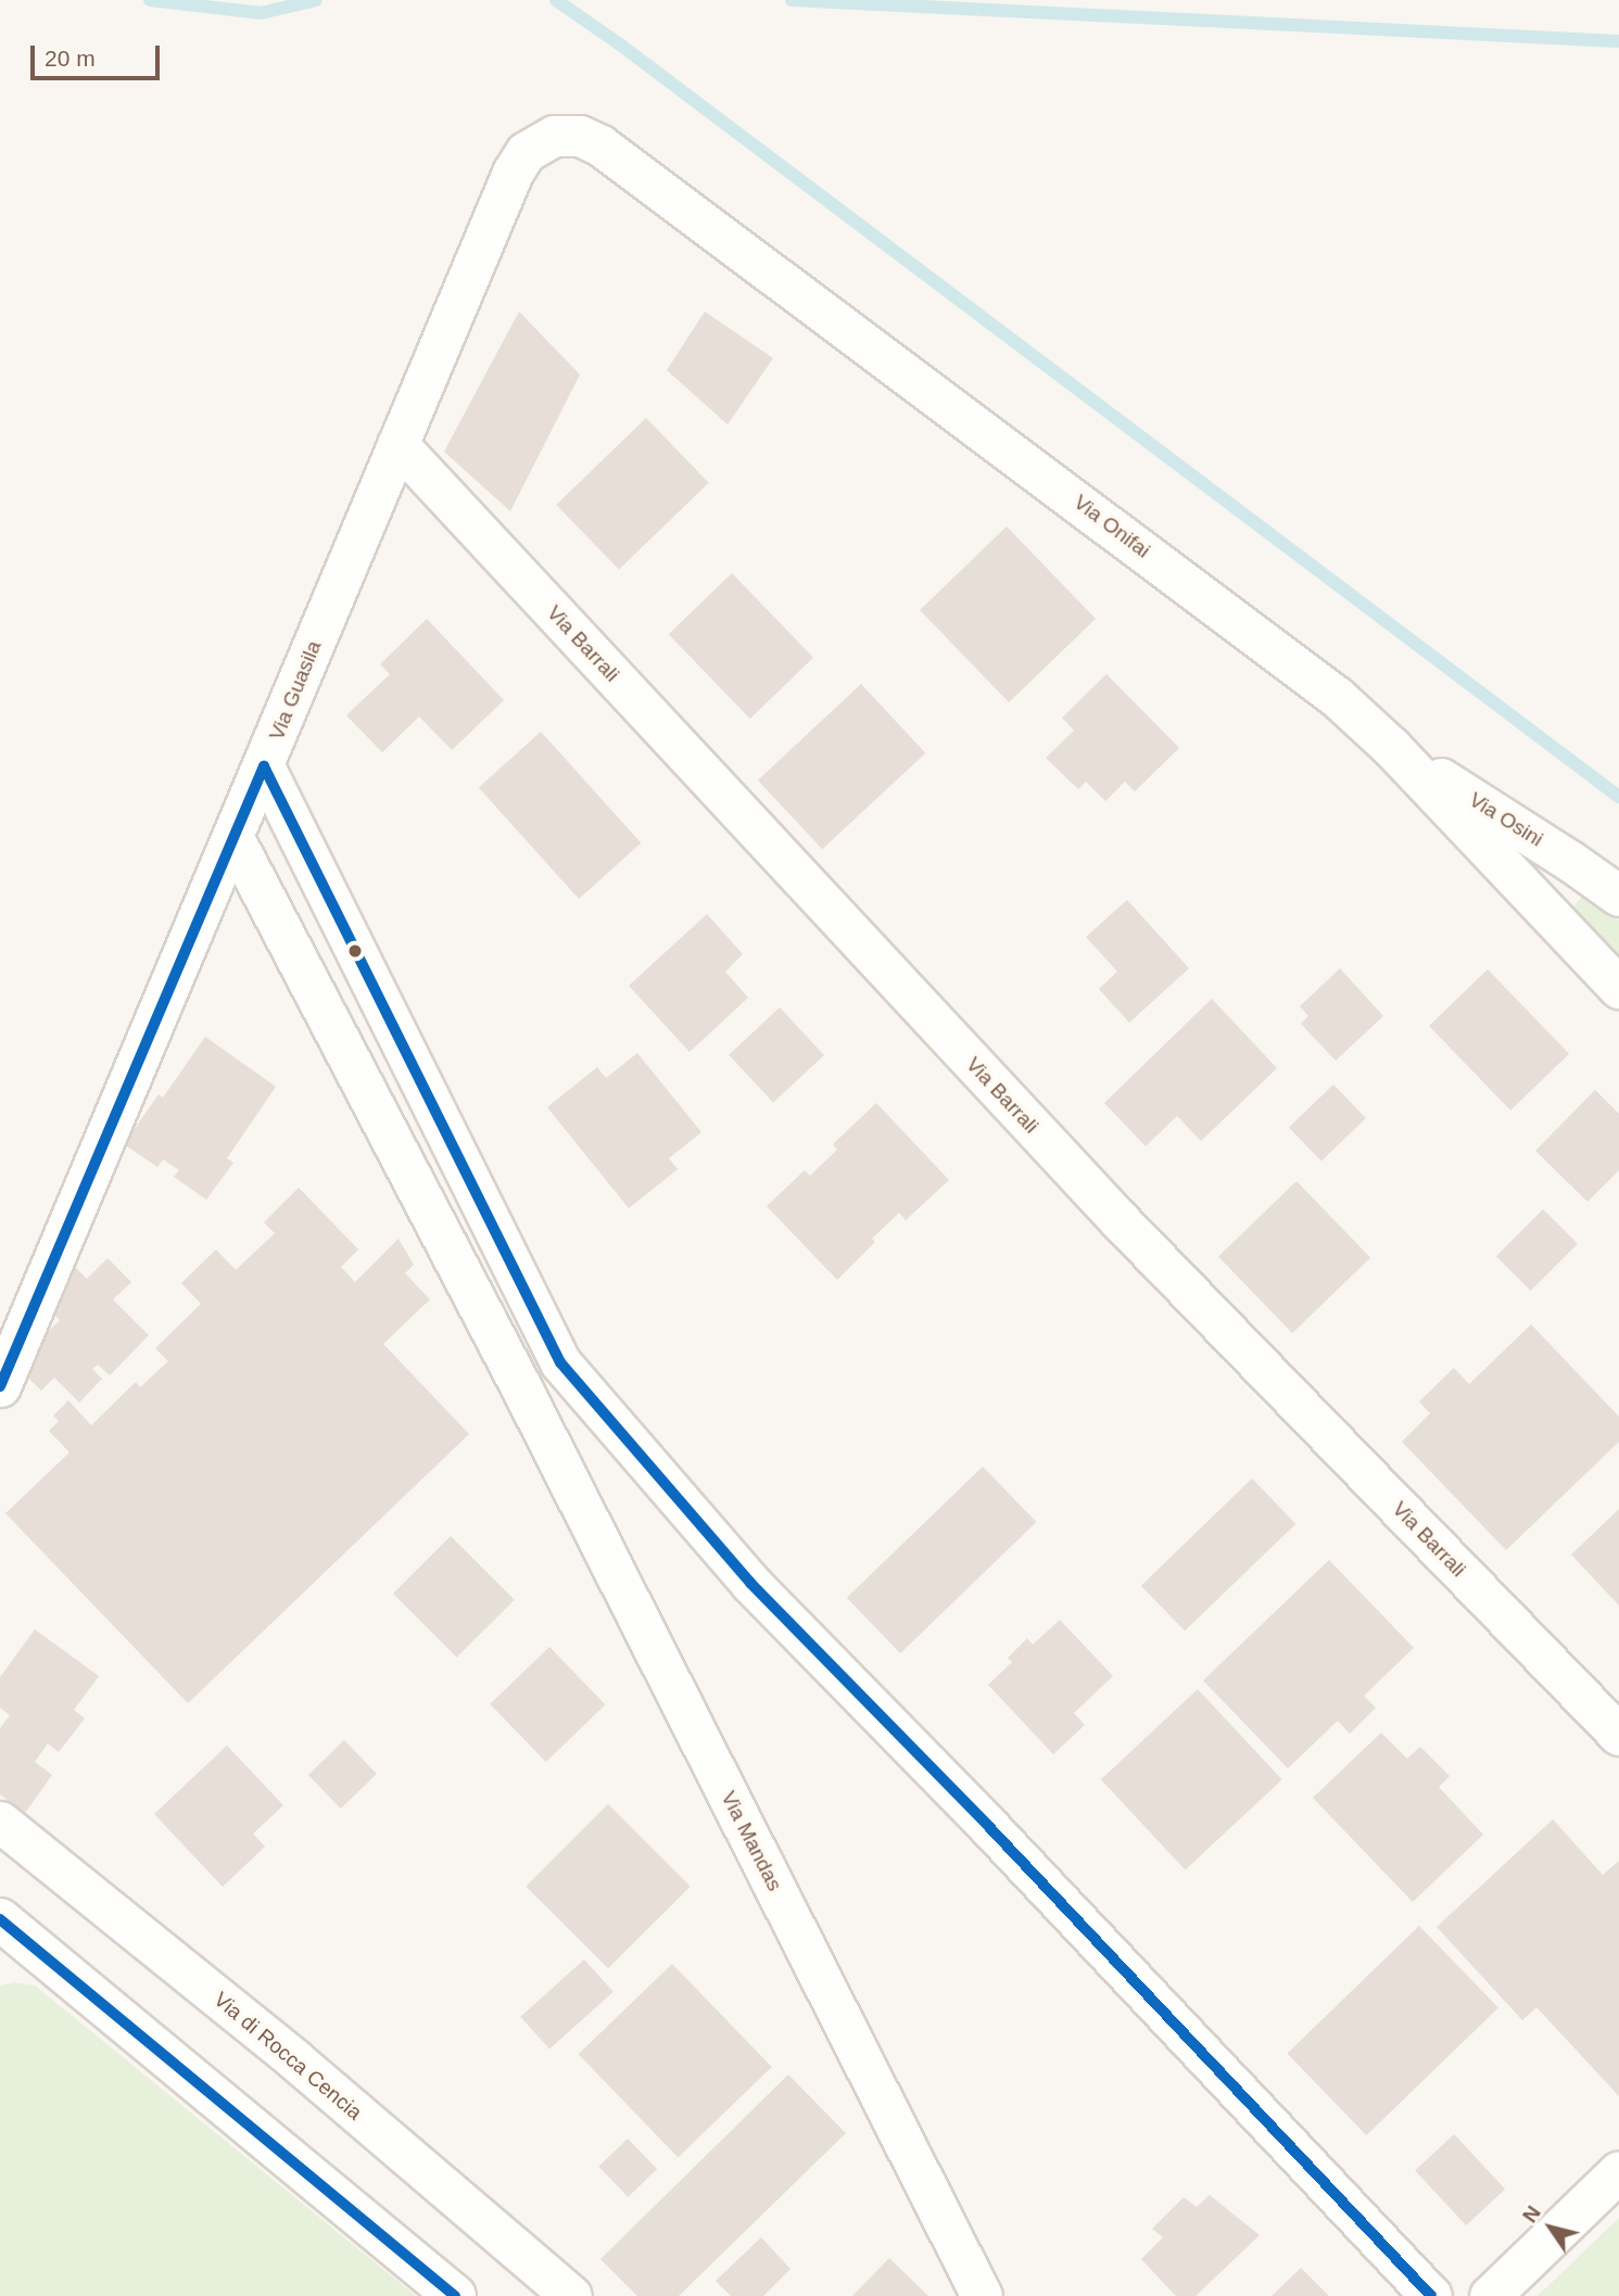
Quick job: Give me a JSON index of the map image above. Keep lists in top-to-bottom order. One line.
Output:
{"streets":{"street":["Via Onifai","Via Barrali","Via Guasila","Via Osini","Via Mandas","Via di Rocca Cencia"]},"crossings":[["Via Onifai","Via Guasila"],["Via Onifai","Via Osini"],["Via Barrali","Via Guasila"],["Via Guasila","Via Mandas"]],"scale_bar":"20 m","north":"top left"}
